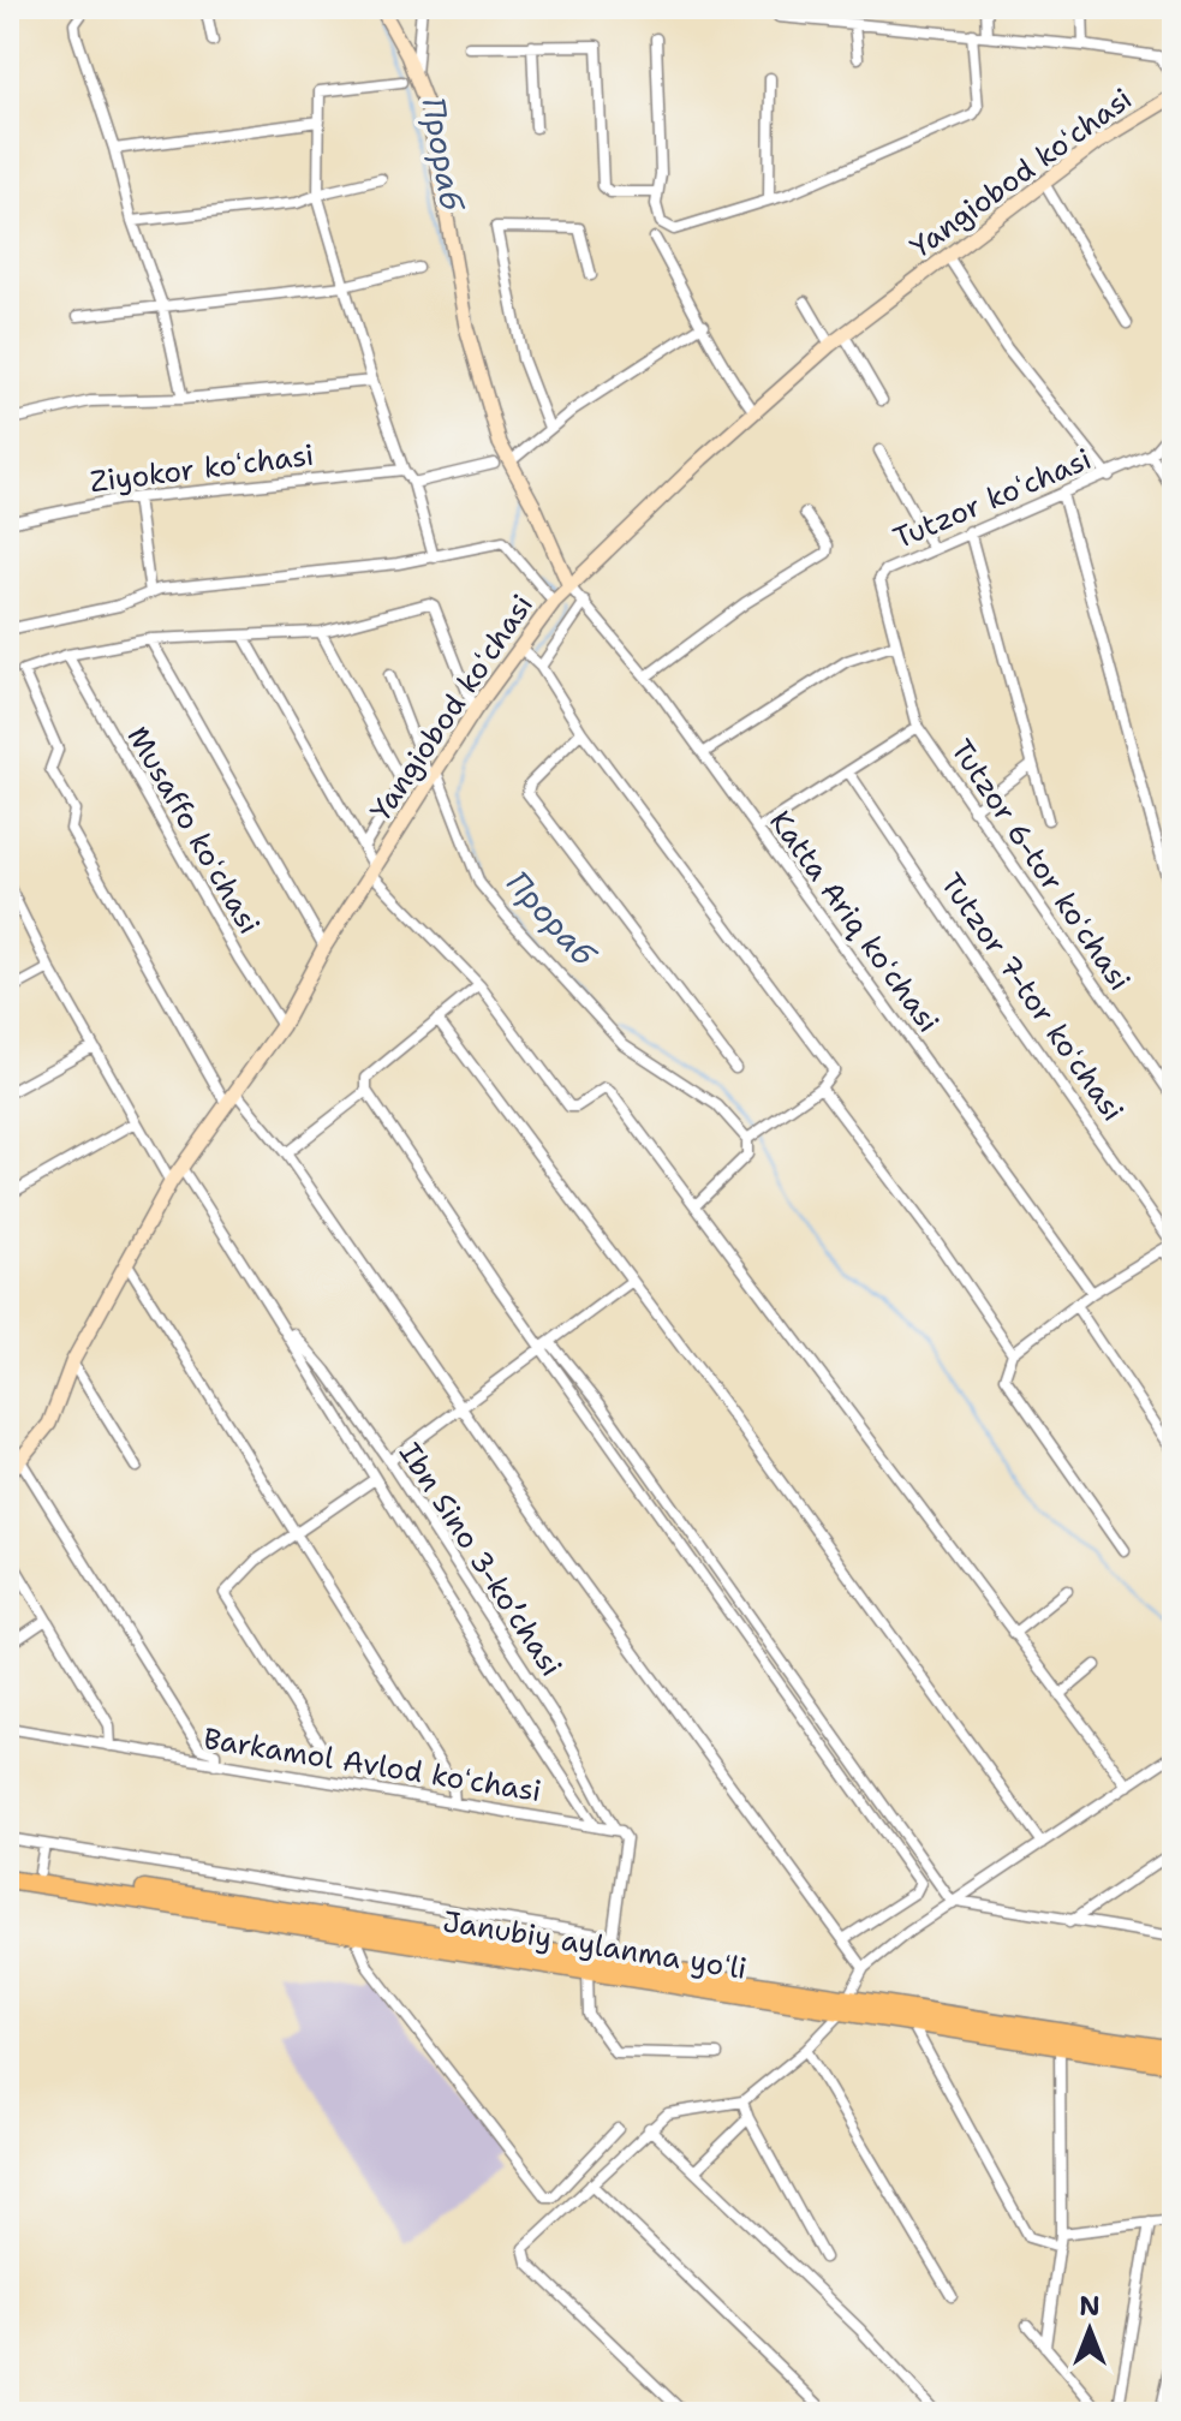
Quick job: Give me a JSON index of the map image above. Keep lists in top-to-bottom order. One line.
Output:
{"streets":{"highway":["Janubiy aylanma yoʻli"],"street":["Yangiobod koʻchasi","Ziyokor koʻchasi","Tutzor koʻchasi","Musaffo koʻchasi","Tutzor 6-tor koʻchasi","Katta Ariq koʻchasi","Tutzor 7-tor koʻchasi","Ibn Sino 3-koʼchasi","Barkamol Avlod koʻchasi"]},"crossings":[["Yangiobod koʻchasi","Musaffo koʻchasi"],["Yangiobod koʻchasi","Katta Ariq koʻchasi"],["Yangiobod koʻchasi","Ibn Sino 3-koʼchasi"],["Tutzor koʻchasi","Tutzor 6-tor koʻchasi"],["Ibn Sino 3-koʼchasi","Barkamol Avlod koʻchasi"]],"water":["Прораб"],"north":"top"}
